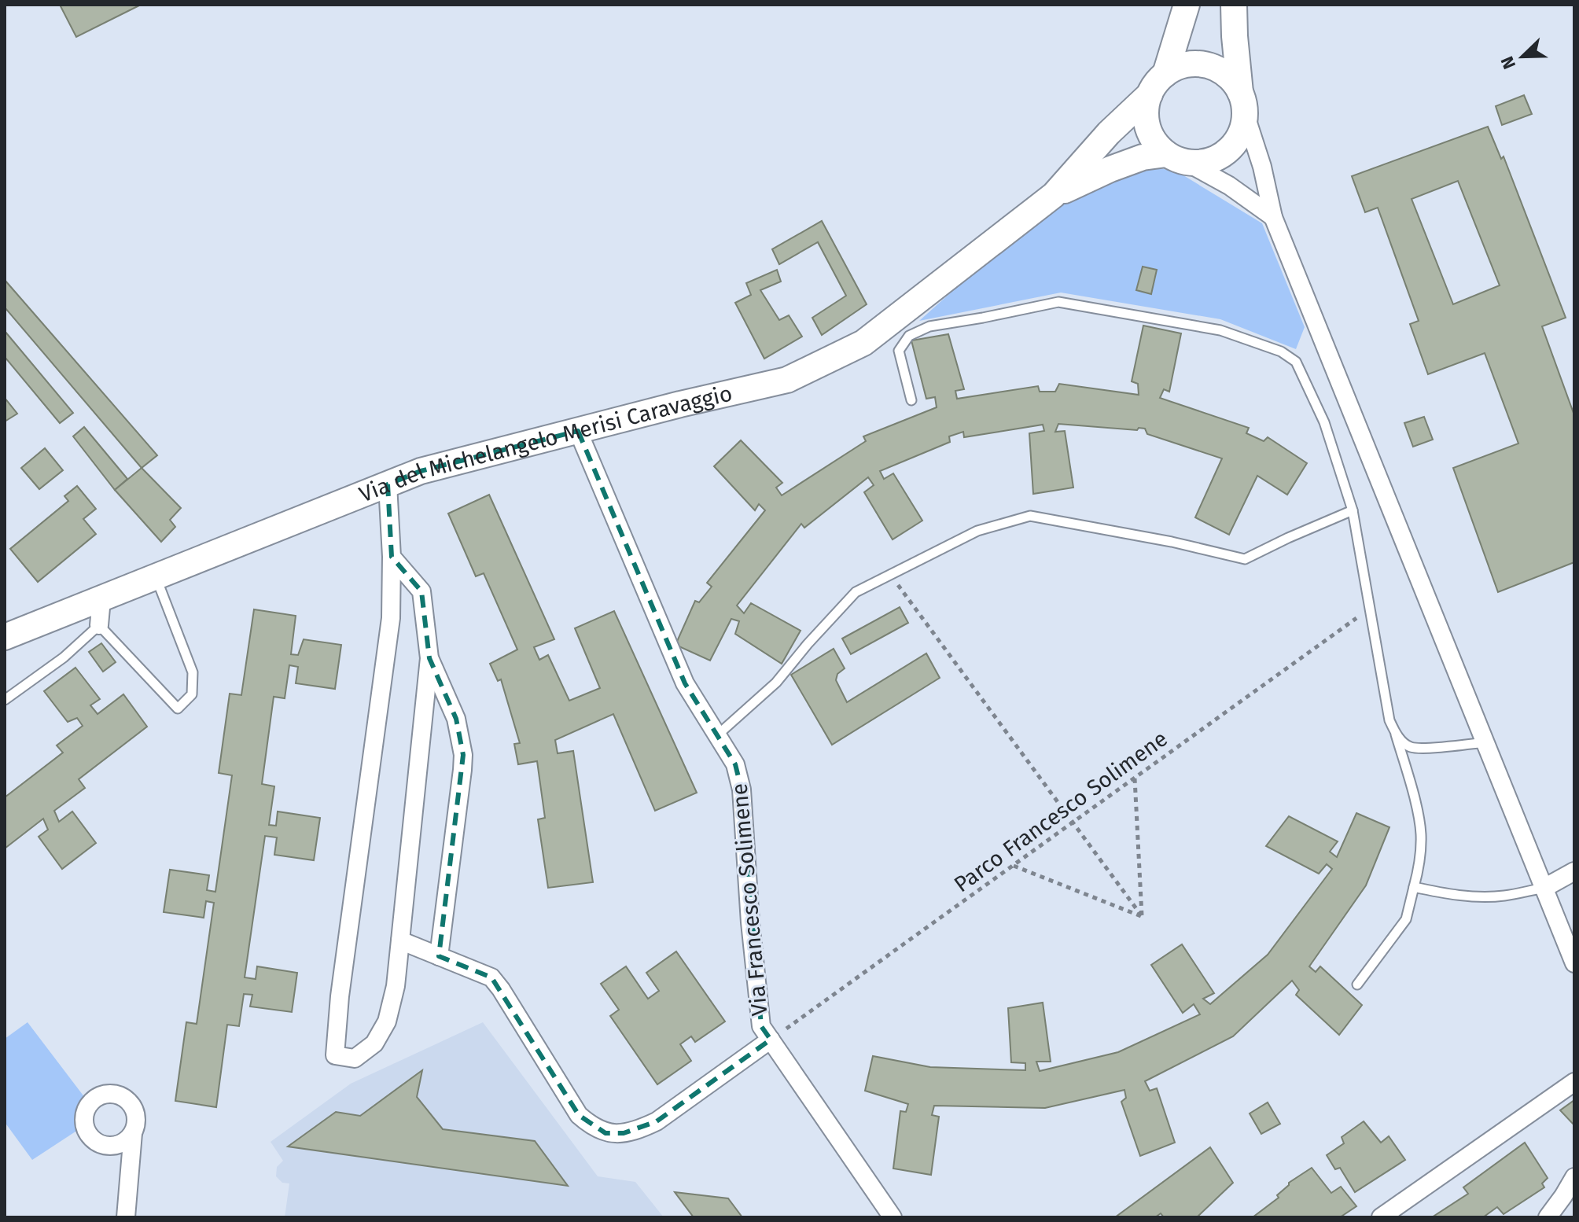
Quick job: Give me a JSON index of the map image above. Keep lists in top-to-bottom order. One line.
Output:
{"streets":{"street":["Via del Michelangelo Merisi Caravaggio","Via Francesco Solimene"],"path":["Parco Francesco Solimene"]},"crossings":[["Via del Michelangelo Merisi Caravaggio","Via Francesco Solimene"],["Parco Francesco Solimene","Via Francesco Solimene"]],"north":"bottom left"}
